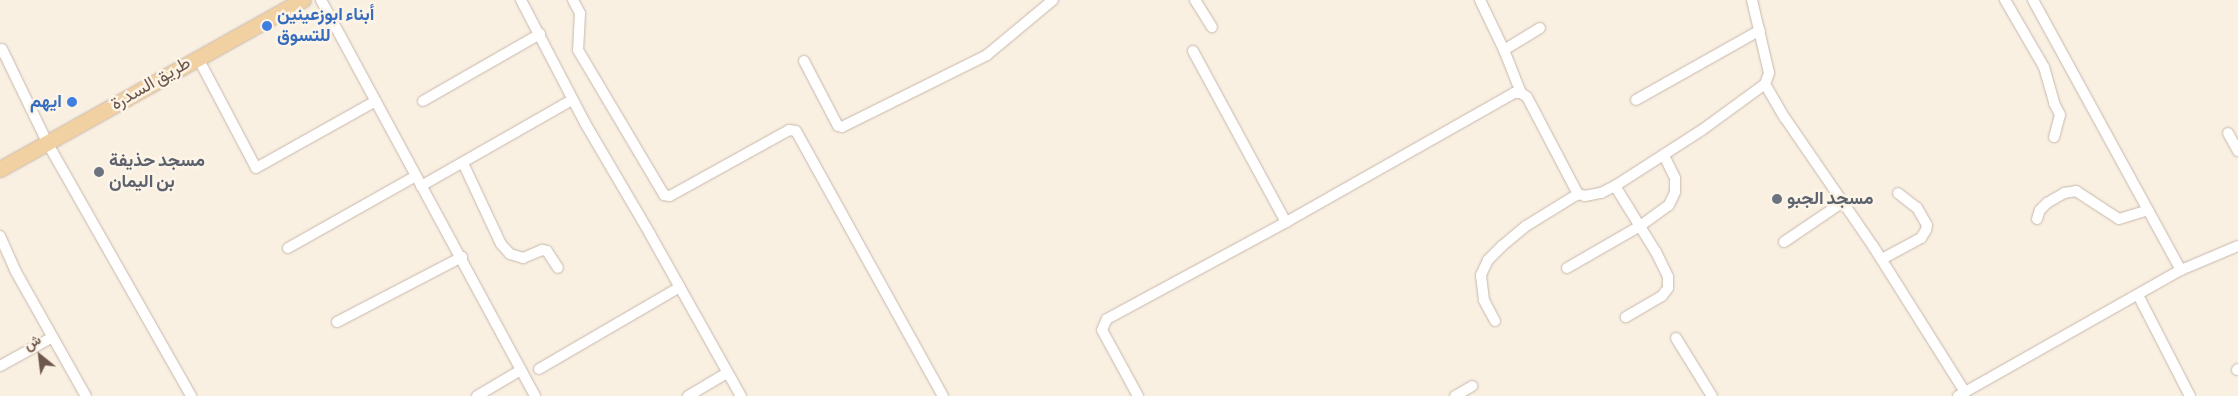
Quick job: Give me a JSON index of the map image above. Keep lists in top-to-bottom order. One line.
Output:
{"streets":{"main road":["طريق السدرة"]},"places":["أبناء ابوزعينين للتسوق","ايهم","مسجد حذيفة بن اليمان","مسجد الجبو"],"north":"top left"}
